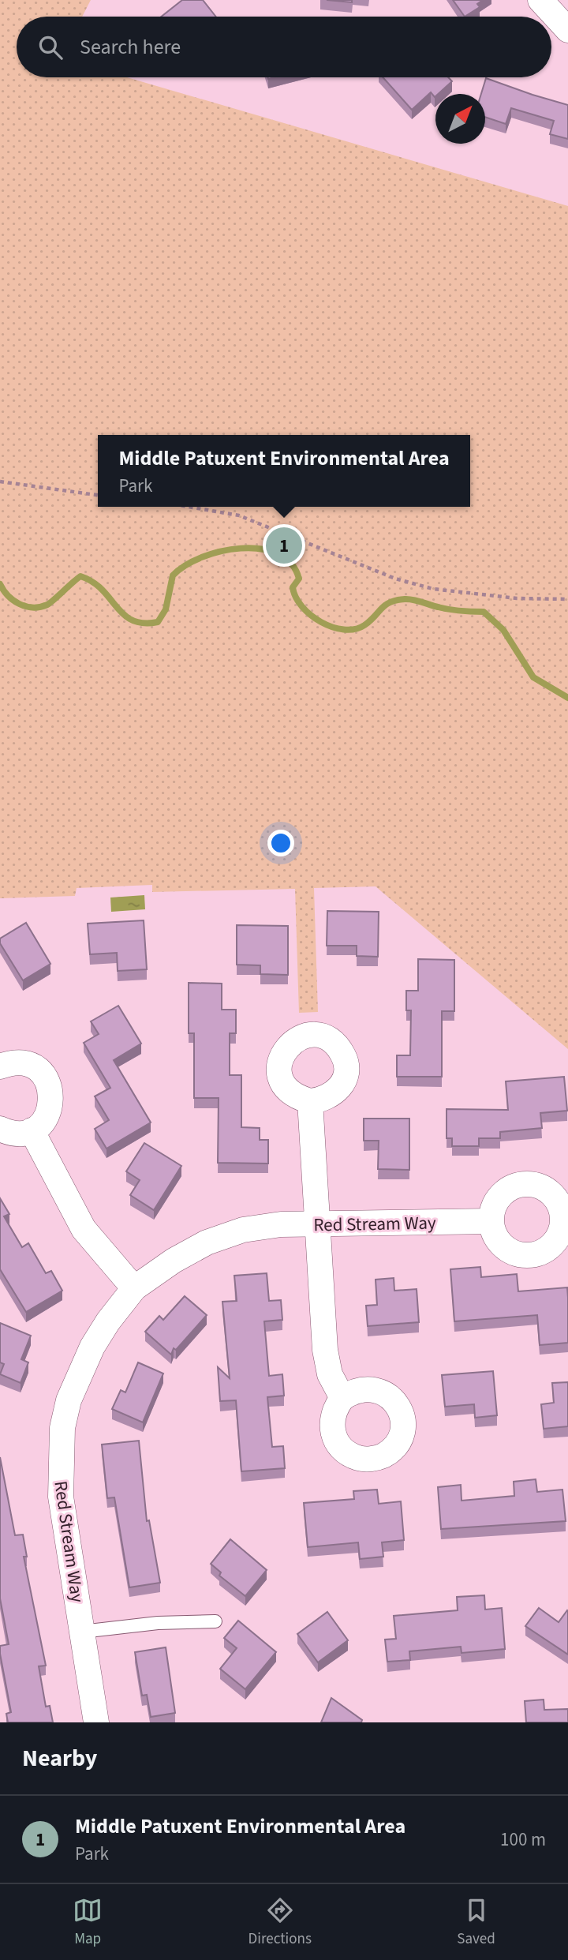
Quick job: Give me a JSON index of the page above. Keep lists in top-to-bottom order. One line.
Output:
{"streets":{"street":["Red Stream Way"]},"north":"top right","page":{"search":"Search here","popup":["Middle Patuxent Environmental Area","Park"],"pins":"1","heading":"Nearby","list":[{"mark":"1","name":"Middle Patuxent Environmental Area","note":"Park","value":"100 m"}],"nav":["Map","Directions","Saved"]}}
